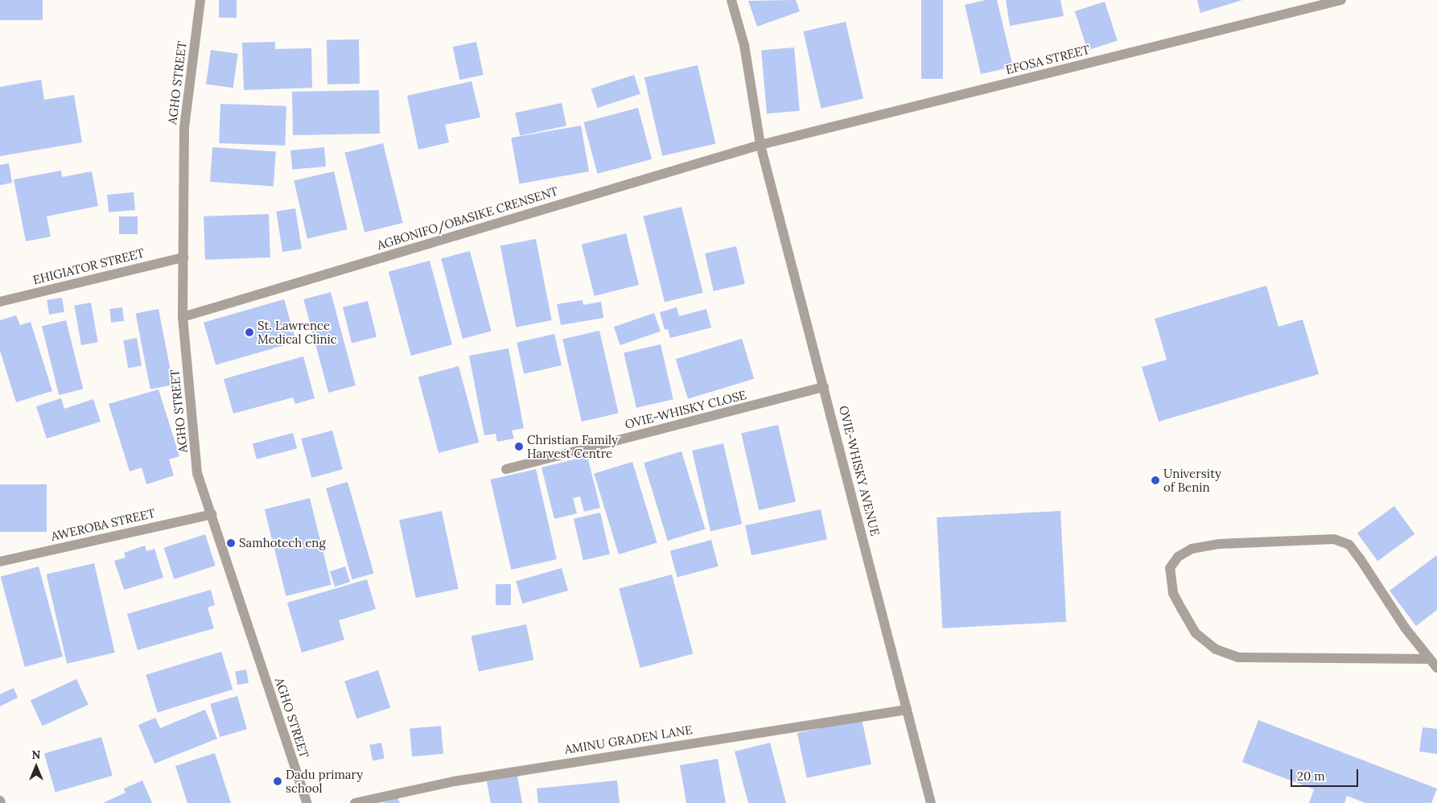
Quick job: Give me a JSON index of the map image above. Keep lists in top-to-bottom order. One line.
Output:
{"streets":{"street":["EFOSA STREET","AGHO STREET","AGBONIFO/OBASIKE CRENSENT","EHIGIATOR STREET","OVIE-WHISKY CLOSE","OVIE-WHISKY AVENUE","AWEROBA STREET","AMINU GRADEN LANE"]},"crossings":[["EFOSA STREET","AGBONIFO/OBASIKE CRENSENT"],["EFOSA STREET","OVIE-WHISKY AVENUE"],["AGHO STREET","AGBONIFO/OBASIKE CRENSENT"],["AGHO STREET","EHIGIATOR STREET"],["AGHO STREET","AWEROBA STREET"],["AGBONIFO/OBASIKE CRENSENT","OVIE-WHISKY AVENUE"],["OVIE-WHISKY CLOSE","OVIE-WHISKY AVENUE"],["OVIE-WHISKY AVENUE","AMINU GRADEN LANE"]],"places":["St. Lawrence Medical Clinic","Christian Family Harvest Centre","University of Benin","Samhotech eng","Dadu primary school"],"scale_bar":"20 m","north":"top"}
